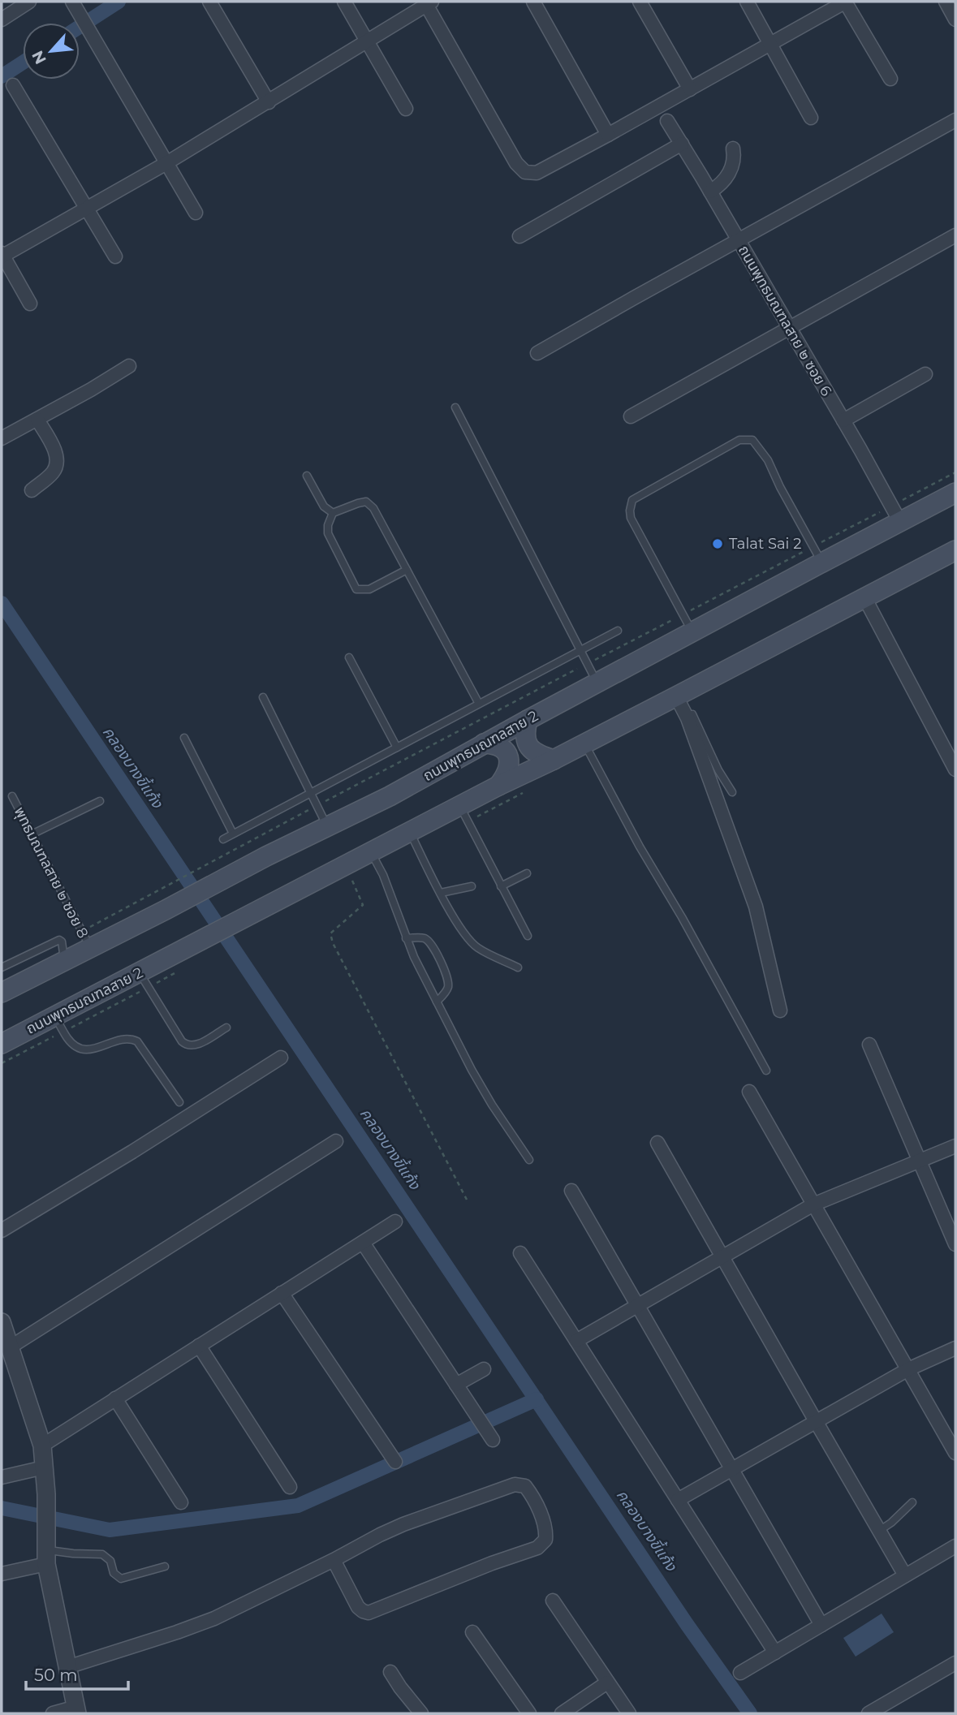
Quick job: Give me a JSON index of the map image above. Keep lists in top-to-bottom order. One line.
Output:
{"streets":{"main road":["ถนนพุทธมณฑลสาย 2"],"street":["ถนนพุทธมณฑลสาย ๒ ซอย 6"],"lane":["พุทธมณฑลสาย ๒ ซอย 8"]},"crossings":[["ถนนพุทธมณฑลสาย ๒ ซอย 6","ถนนพุทธมณฑลสาย 2"],["ถนนพุทธมณฑลสาย 2","พุทธมณฑลสาย ๒ ซอย 8"]],"water":["คลองบางขี้แก้ง"],"places":["Talat Sai 2"],"scale_bar":"50 m","north":"bottom left"}
